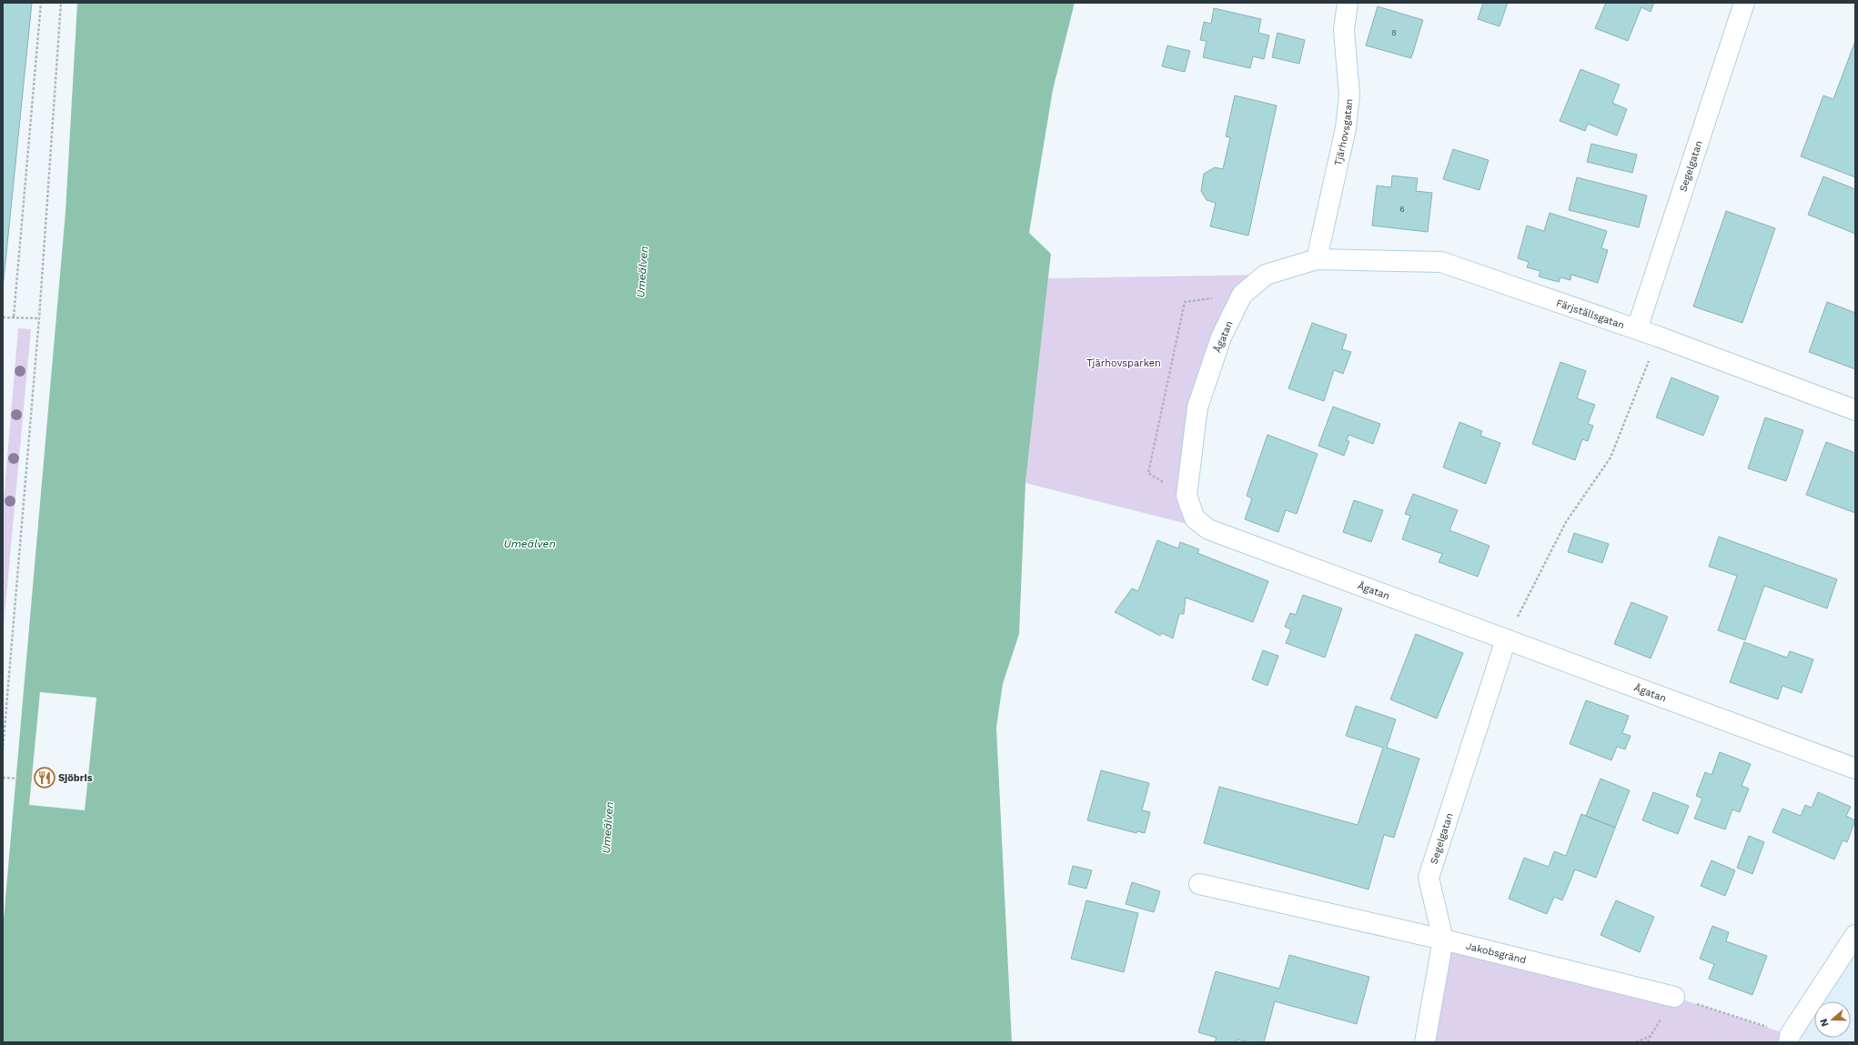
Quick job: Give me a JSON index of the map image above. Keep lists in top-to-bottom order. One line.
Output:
{"streets":{"street":["Tjärhovsgatan","Segelgatan","Färjställsgatan","Ågatan","Jakobsgränd"]},"crossings":[["Tjärhovsgatan","Färjställsgatan"],["Tjärhovsgatan","Ågatan"],["Segelgatan","Färjställsgatan"],["Segelgatan","Ågatan"],["Segelgatan","Jakobsgränd"],["Färjställsgatan","Ågatan"]],"water":["Umeälven"],"parks":["Tjärhovsparken"],"places":{"restaurant":["Sjöbris"]},"house_numbers":["8","6"],"north":"left"}
